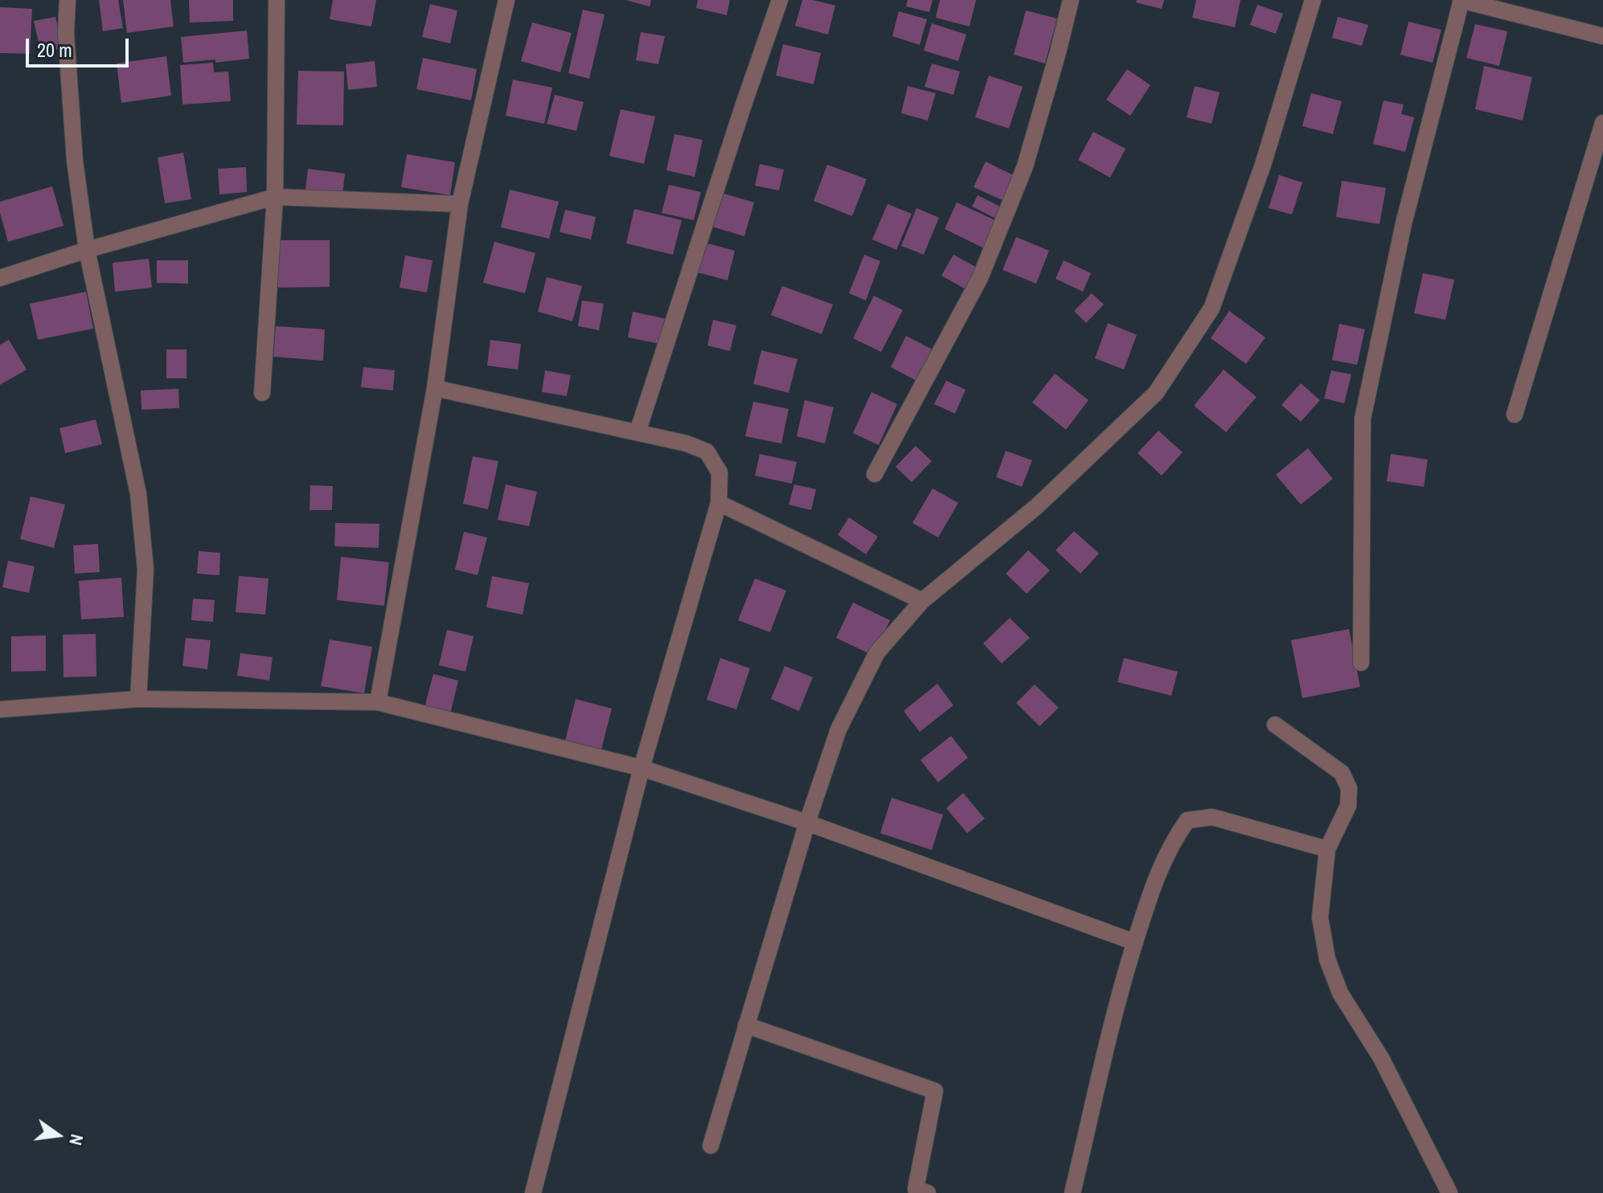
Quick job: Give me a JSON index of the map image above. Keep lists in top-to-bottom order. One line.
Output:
{"scale_bar":"20 m","north":"right"}
